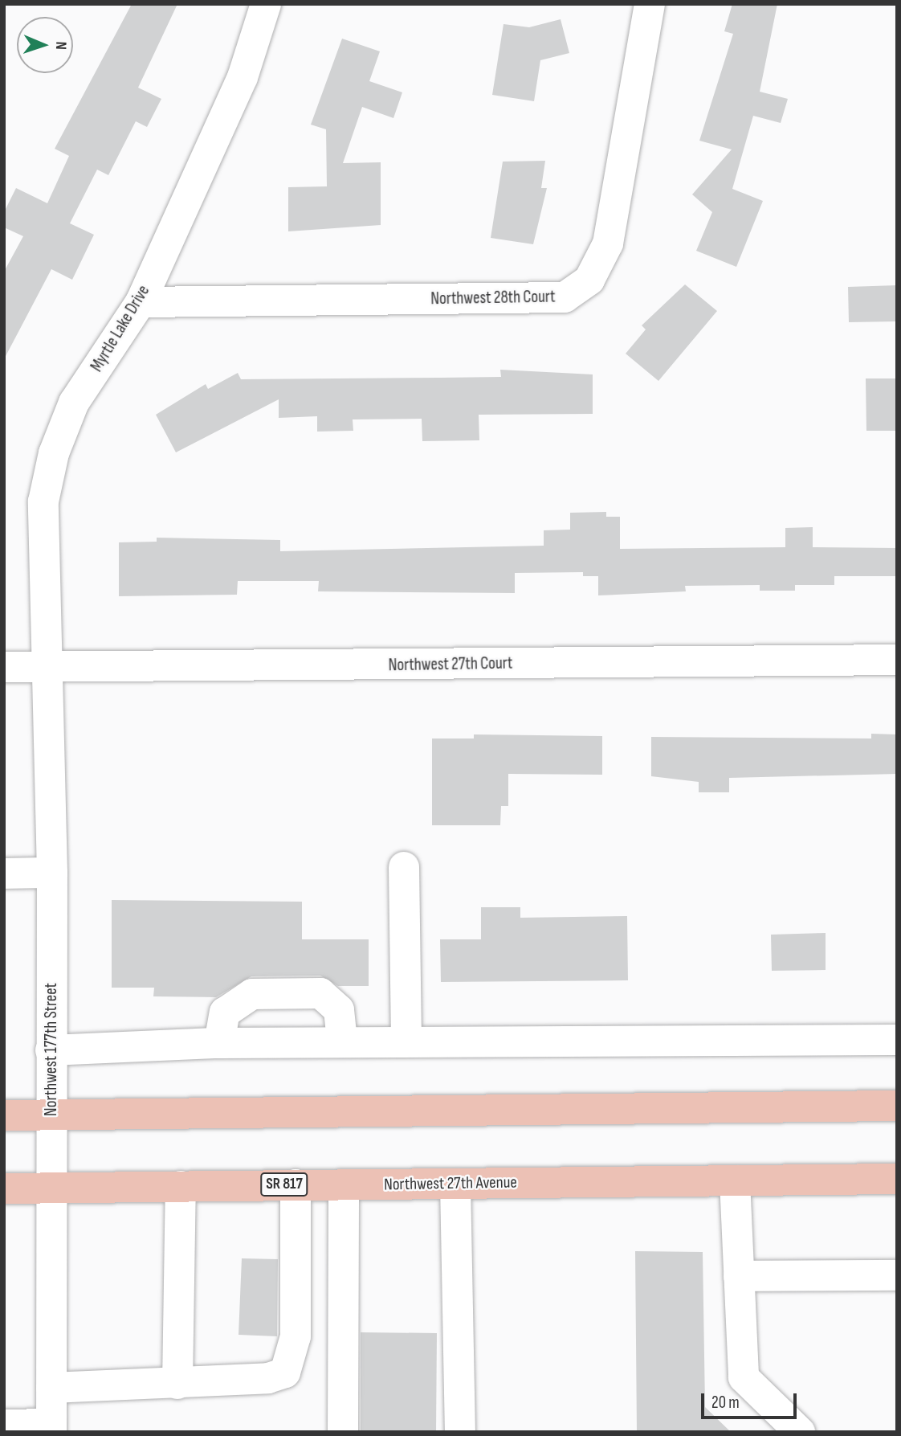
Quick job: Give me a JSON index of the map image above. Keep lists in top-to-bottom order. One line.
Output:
{"streets":{"main road":["Northwest 27th Avenue","SR 817"],"street":["Northwest 28th Court","Myrtle Lake Drive","Northwest 27th Court","Northwest 177th Street"]},"crossings":[["Northwest 28th Court","Myrtle Lake Drive"],["Myrtle Lake Drive","Northwest 27th Court"],["Myrtle Lake Drive","Northwest 177th Street"],["Northwest 27th Court","Northwest 177th Street"],["Northwest 177th Street","Northwest 27th Avenue"]],"scale_bar":"20 m","north":"right"}
